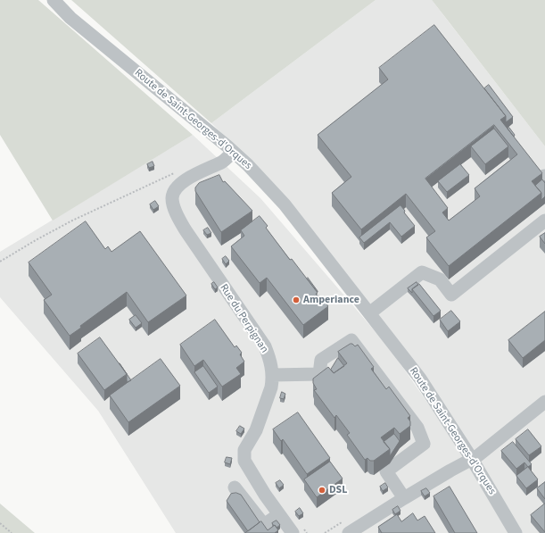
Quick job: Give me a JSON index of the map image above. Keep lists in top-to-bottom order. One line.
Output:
{"streets":{"street":["Route de Saint-Georges-d'Orques","Rue du Perpignan"]},"crossings":[["Route de Saint-Georges-d'Orques","Rue du Perpignan"]],"places":["Amperiance","DSL"]}
